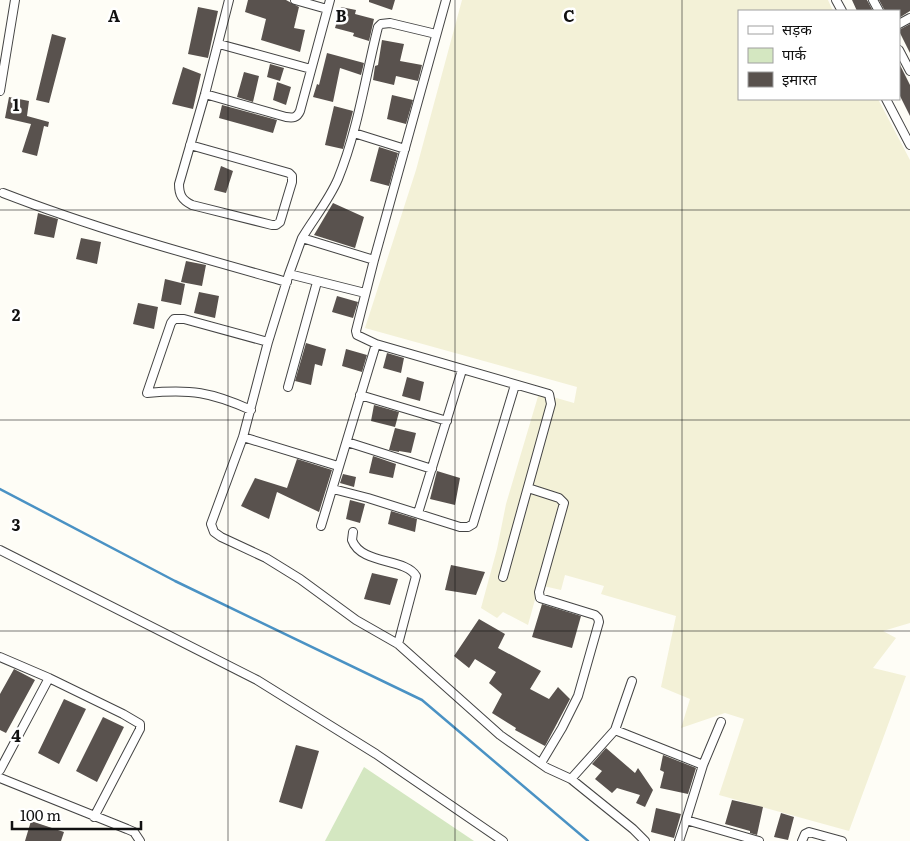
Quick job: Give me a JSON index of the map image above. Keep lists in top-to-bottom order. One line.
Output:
{"legend":["सड़क","पार्क","इमारत"],"scale_bar":"100 m","grid":{"columns":["A","B","C"],"rows":["1","2","3","4"]}}
